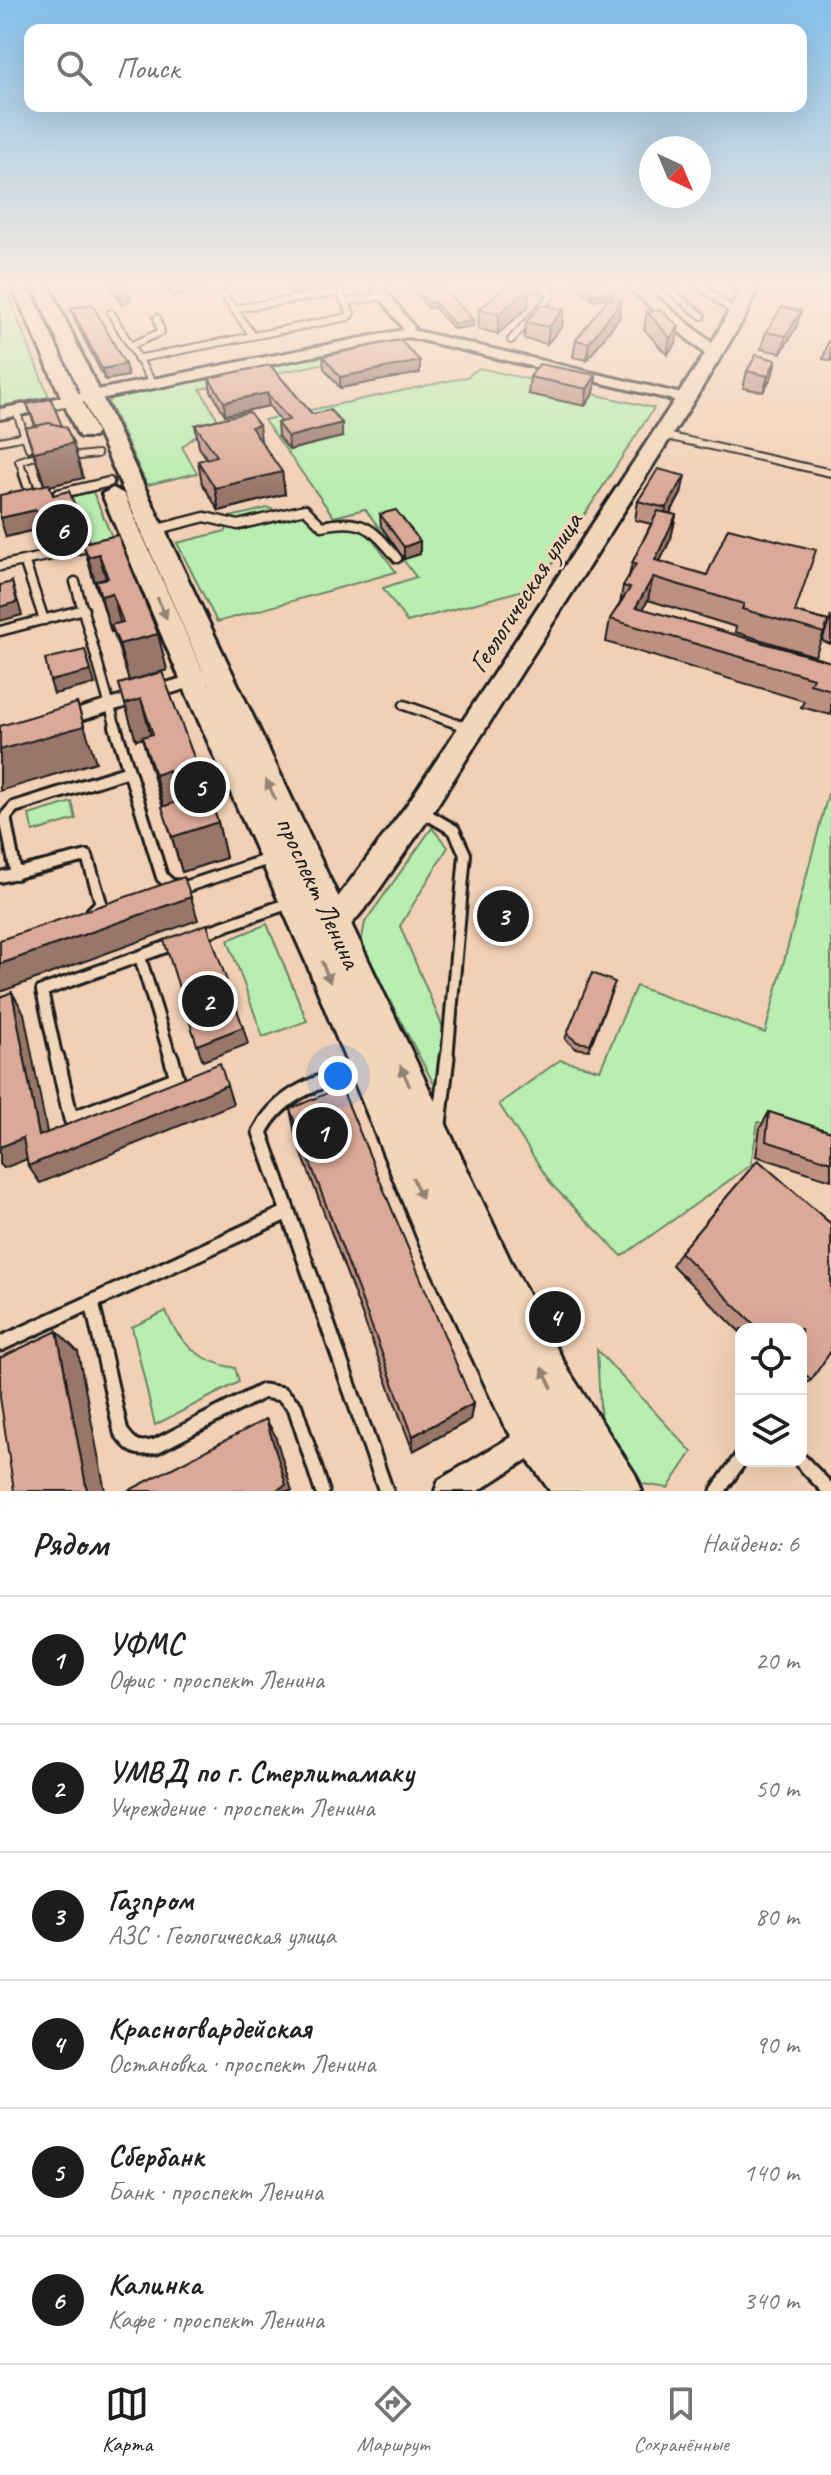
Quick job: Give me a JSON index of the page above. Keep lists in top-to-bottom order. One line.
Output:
{"streets":{"main road":["Геологическая улица","проспект Ленина"]},"crossings":[["Геологическая улица","проспект Ленина"]],"north":"bottom right","page":{"search":"Поиск","pins":["6","5","3","2","1","4"],"heading":["Рядом","Найдено: 6"],"list":[{"mark":"1","name":"УФМС","note":"Офис · проспект Ленина","value":"20 m"},{"mark":"2","name":"УМВД по г. Стерлитамаку","note":"Учреждение · проспект Ленина","value":"50 m"},{"mark":"3","name":"Газпром","note":"АЗС · Геологическая улица","value":"80 m"},{"mark":"4","name":"Красногвардейская","note":"Остановка · проспект Ленина","value":"90 m"},{"mark":"5","name":"Сбербанк","note":"Банк · проспект Ленина","value":"140 m"},{"mark":"6","name":"Калинка","note":"Кафе · проспект Ленина","value":"340 m"}],"nav":["Карта","Маршрут","Сохранённые"]}}
